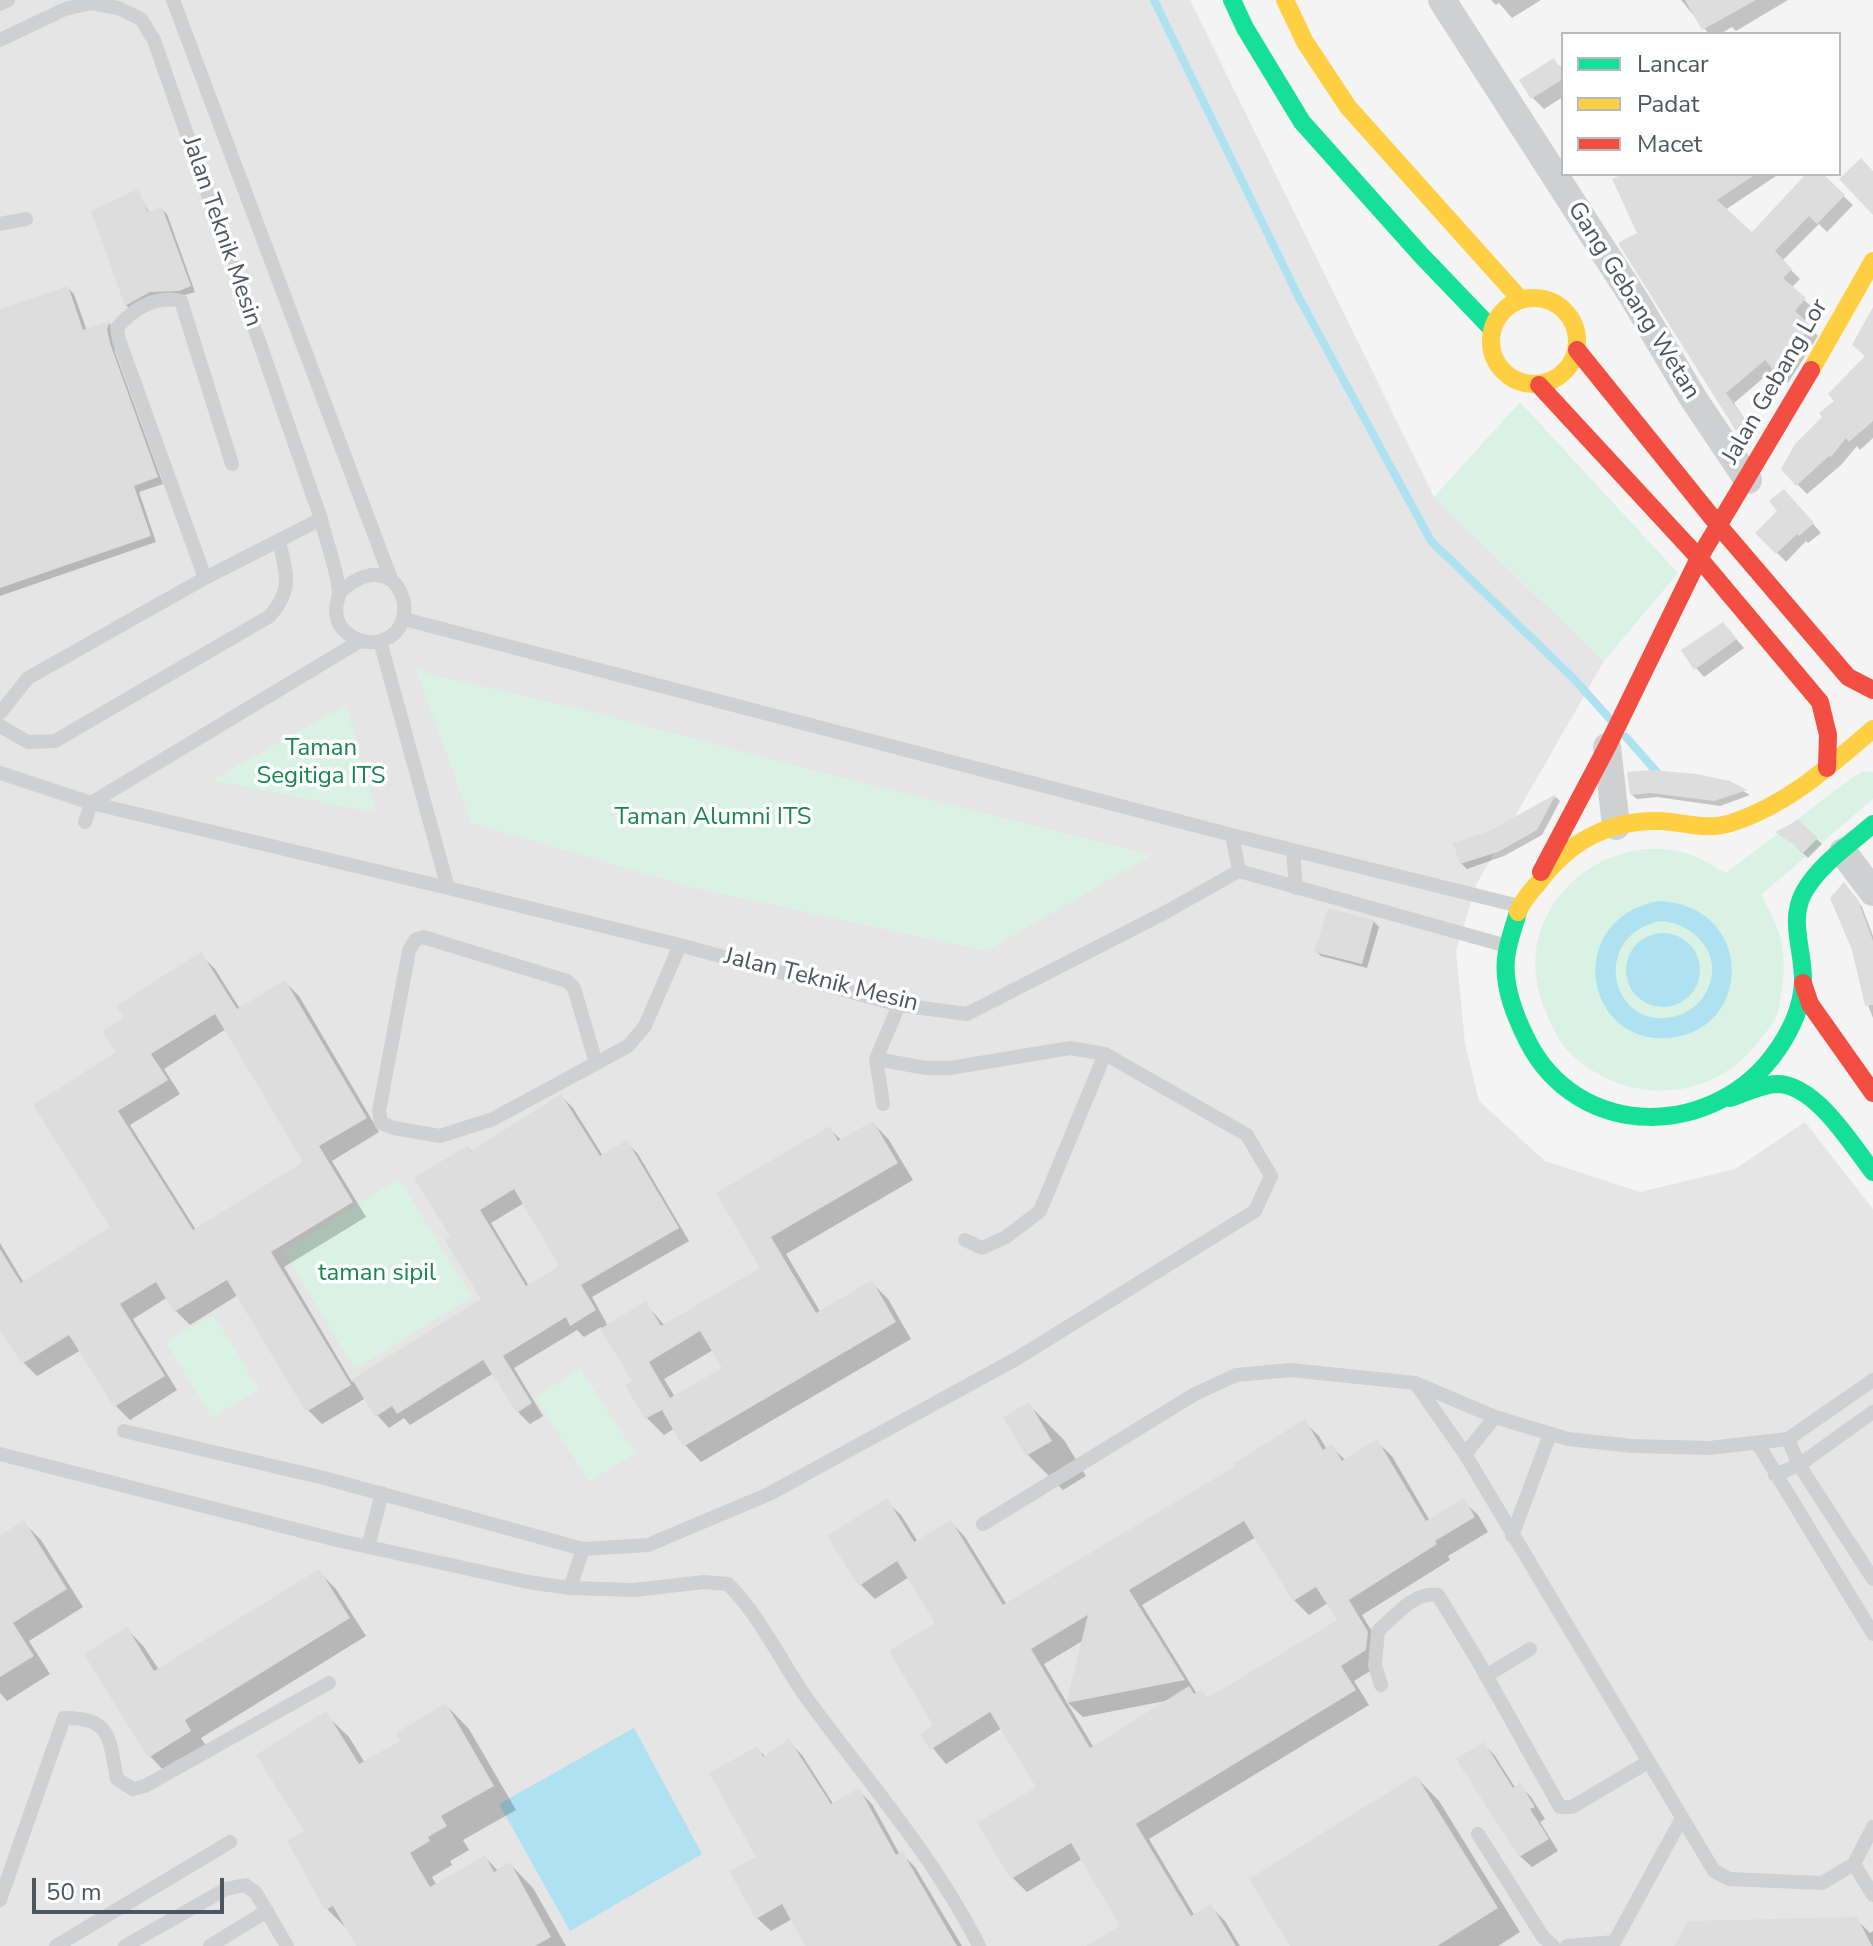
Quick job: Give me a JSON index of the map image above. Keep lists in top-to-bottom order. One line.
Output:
{"streets":{"street":["Gang Gebang Wetan","Jalan Gebang Lor"],"lane":["Jalan Teknik Mesin"]},"crossings":[["Gang Gebang Wetan","Jalan Gebang Lor"]],"parks":["Taman Segitiga ITS","Taman Alumni ITS","taman sipil"],"legend":["Lancar","Padat","Macet"],"scale_bar":"50 m"}
